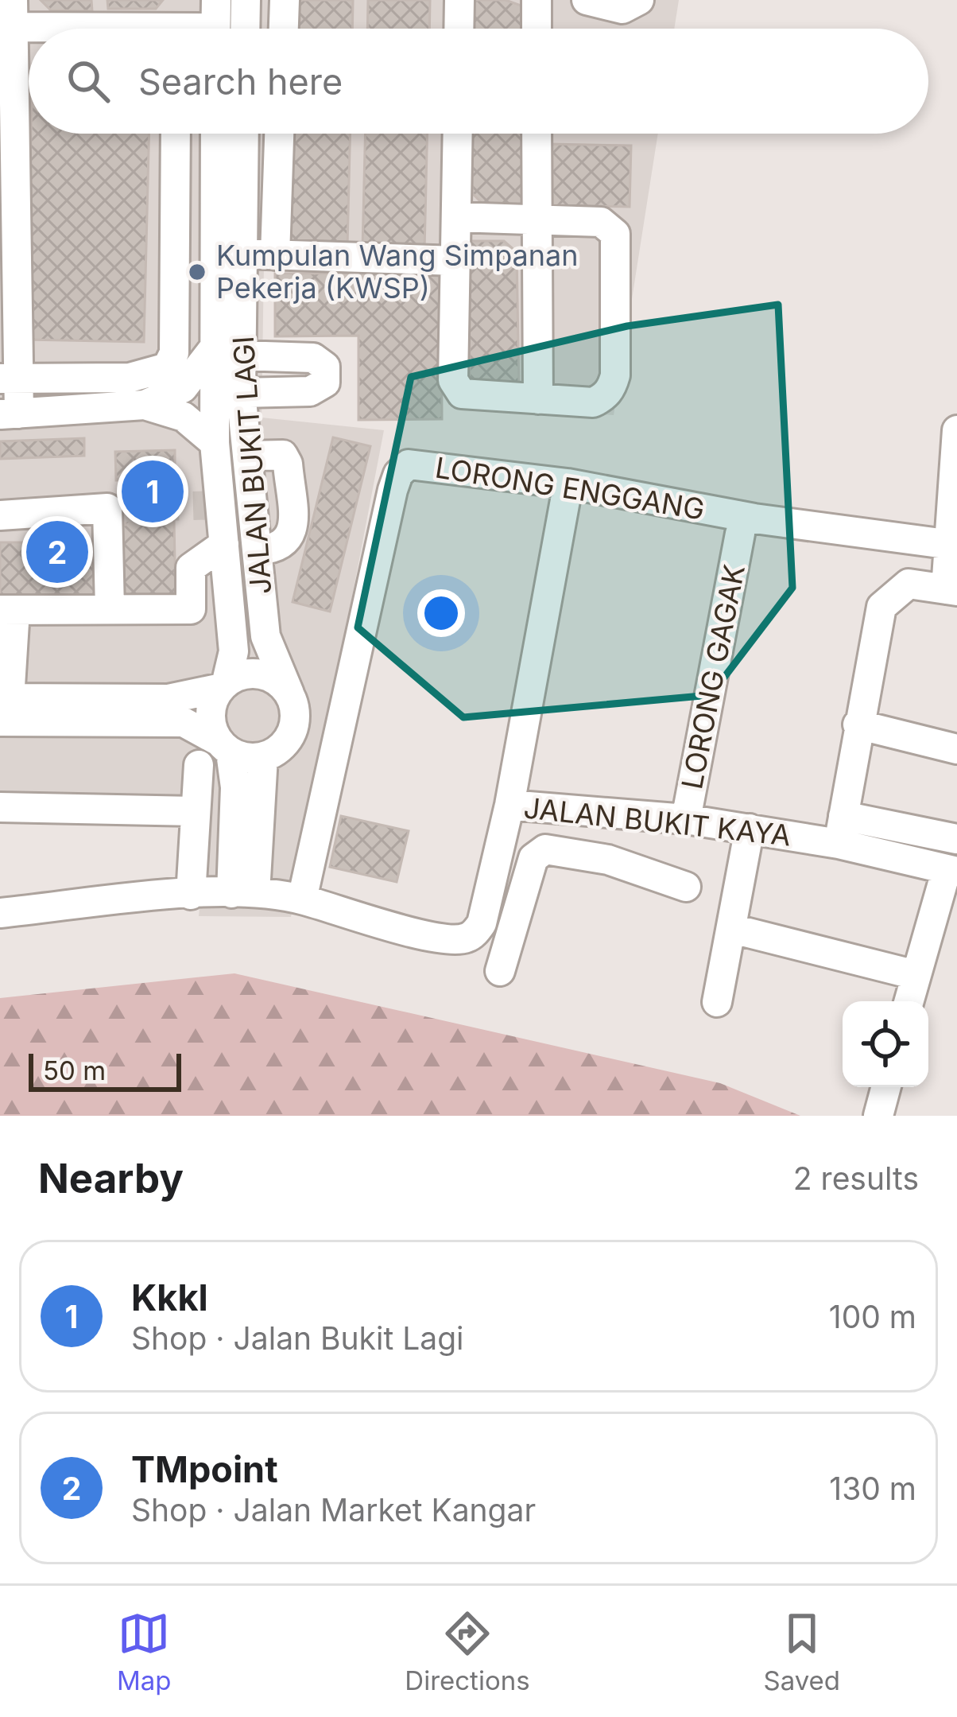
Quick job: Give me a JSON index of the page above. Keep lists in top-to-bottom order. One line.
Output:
{"streets":{"street":["JALAN BUKIT LAGI","LORONG ENGGANG","LORONG GAGAK","JALAN BUKIT KAYA"]},"crossings":[["LORONG ENGGANG","JALAN BUKIT KAYA"],["LORONG GAGAK","JALAN BUKIT KAYA"]],"places":["Kumpulan Wang Simpanan Pekerja (KWSP)"],"scale_bar":"50 m","page":{"search":"Search here","pins":["1","2"],"scale":"50 m","heading":["Nearby","2 results"],"list":[{"mark":"1","name":"Kkkl","note":"Shop · Jalan Bukit Lagi","value":"100 m"},{"mark":"2","name":"TMpoint","note":"Shop · Jalan Market Kangar","value":"130 m"}],"nav":["Map","Directions","Saved"]}}
